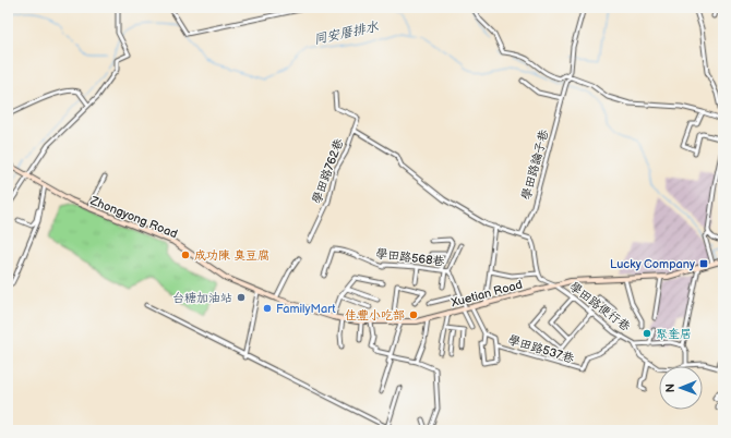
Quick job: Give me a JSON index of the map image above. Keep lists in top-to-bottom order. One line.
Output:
{"streets":{"main road":["Zhongyong Road","Xuetian Road"],"street":["學田路論子巷","學田路762巷","學田路568巷","學田路便行巷","學田路537巷"]},"crossings":[["Zhongyong Road","Xuetian Road"],["學田路568巷","Xuetian Road"],["Xuetian Road","學田路便行巷"],["Xuetian Road","學田路537巷"],["學田路便行巷","學田路537巷"]],"water":["同安厝排水"],"places":{"other":["成功陳 臭豆腐","台糖加油站","FamilyMart","佳豐小吃部","聚奎居"],"transit":["Lucky Company"]},"north":"left"}
